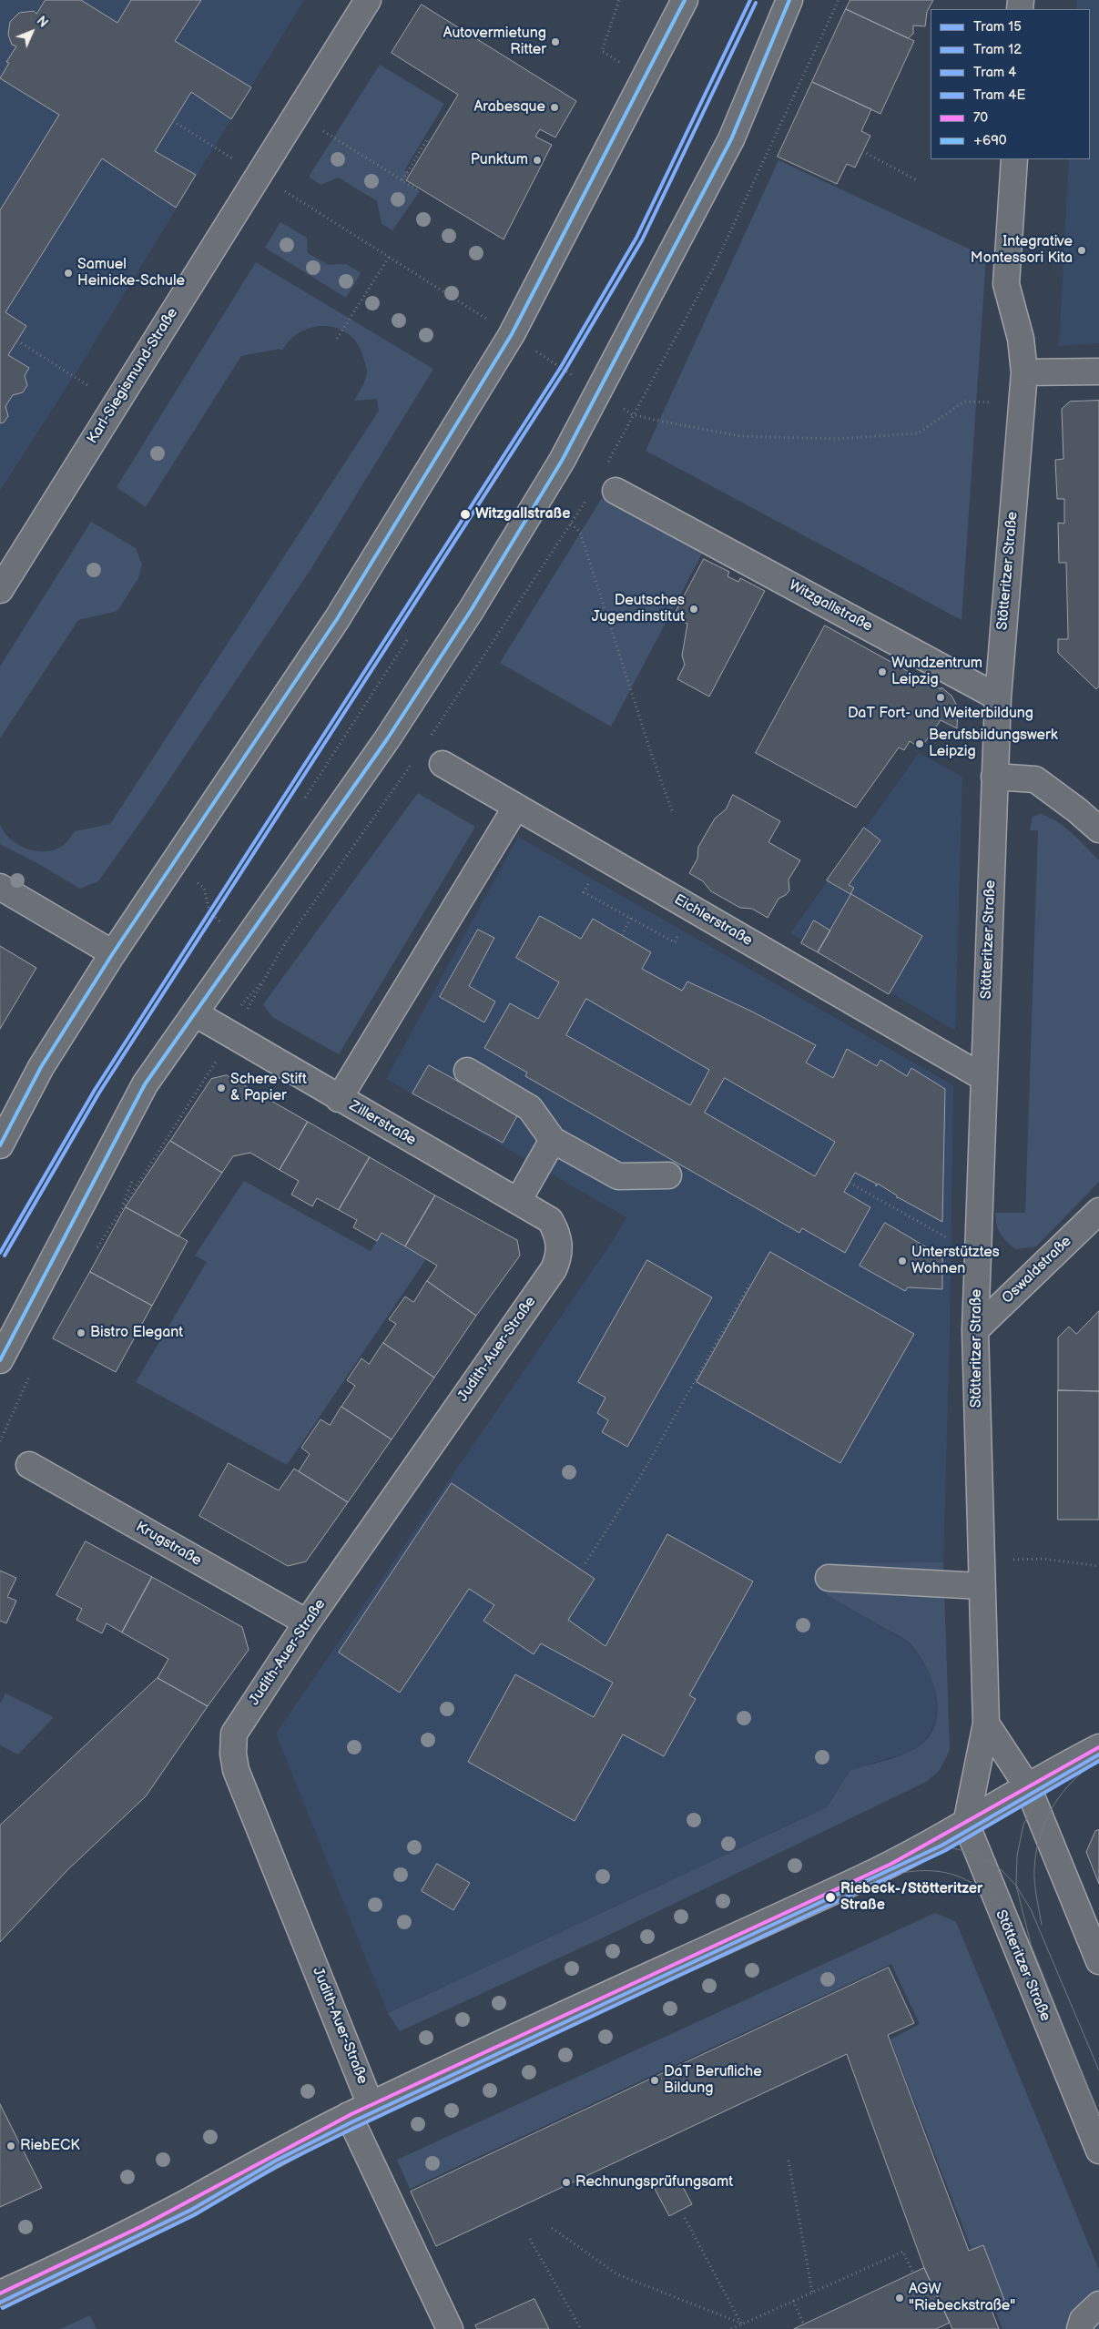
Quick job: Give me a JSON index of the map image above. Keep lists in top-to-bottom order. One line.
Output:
{"streets":{"street":["Karl-Siegismund-Straße","Stötteritzer Straße","Witzgallstraße","Eichlerstraße","Zillerstraße","Oswaldstraße","Judith-Auer-Straße","Krugstraße"]},"crossings":[["Stötteritzer Straße","Witzgallstraße"],["Stötteritzer Straße","Eichlerstraße"],["Stötteritzer Straße","Oswaldstraße"],["Zillerstraße","Judith-Auer-Straße"],["Judith-Auer-Straße","Krugstraße"]],"places":["Autovermietung Ritter","Arabesque","Punktum","Integrative Montessori Kita","Samuel Heinicke-Schule","Witzgallstraße","Deutsches Jugendinstitut","Wundzentrum Leipzig","DaT Fort- und Weiterbildung","Berufsbildungswerk Leipzig","Schere Stift & Papier","Unterstütztes Wohnen","Bistro Elegant","Riebeck-/Stötteritzer Straße","DaT Berufliche Bildung","RiebECK","Rechnungsprüfungsamt","AGW \"Riebeckstraße\""],"lines":["tram line 15","transit line +690","tram line 12","transit line 70","tram line 4","tram line 4E"],"legend":["Tram 15","Tram 12","Tram 4","Tram 4E","70","+690"],"north":"top right"}
